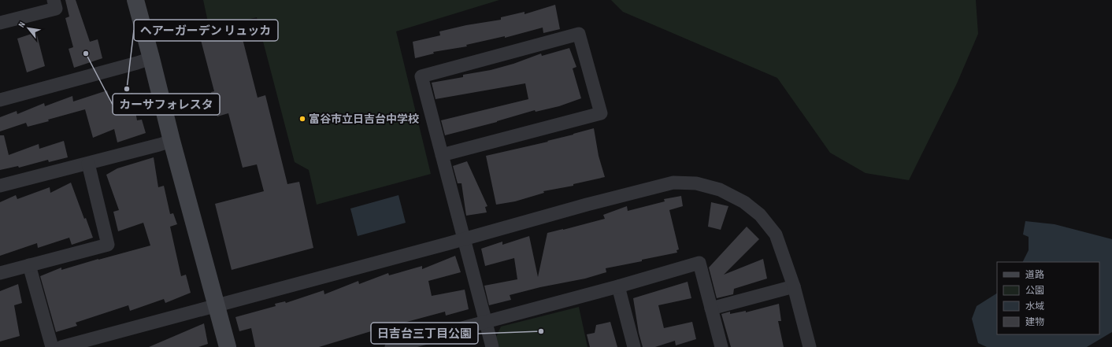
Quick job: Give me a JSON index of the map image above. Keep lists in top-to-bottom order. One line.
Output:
{"places":["カーサフォレスタ","ヘアーガーデン リュッカ","富谷市立日吉台中学校","日吉台三丁目公園"],"legend":["道路","公園","水域","建物"],"north":"top left"}
